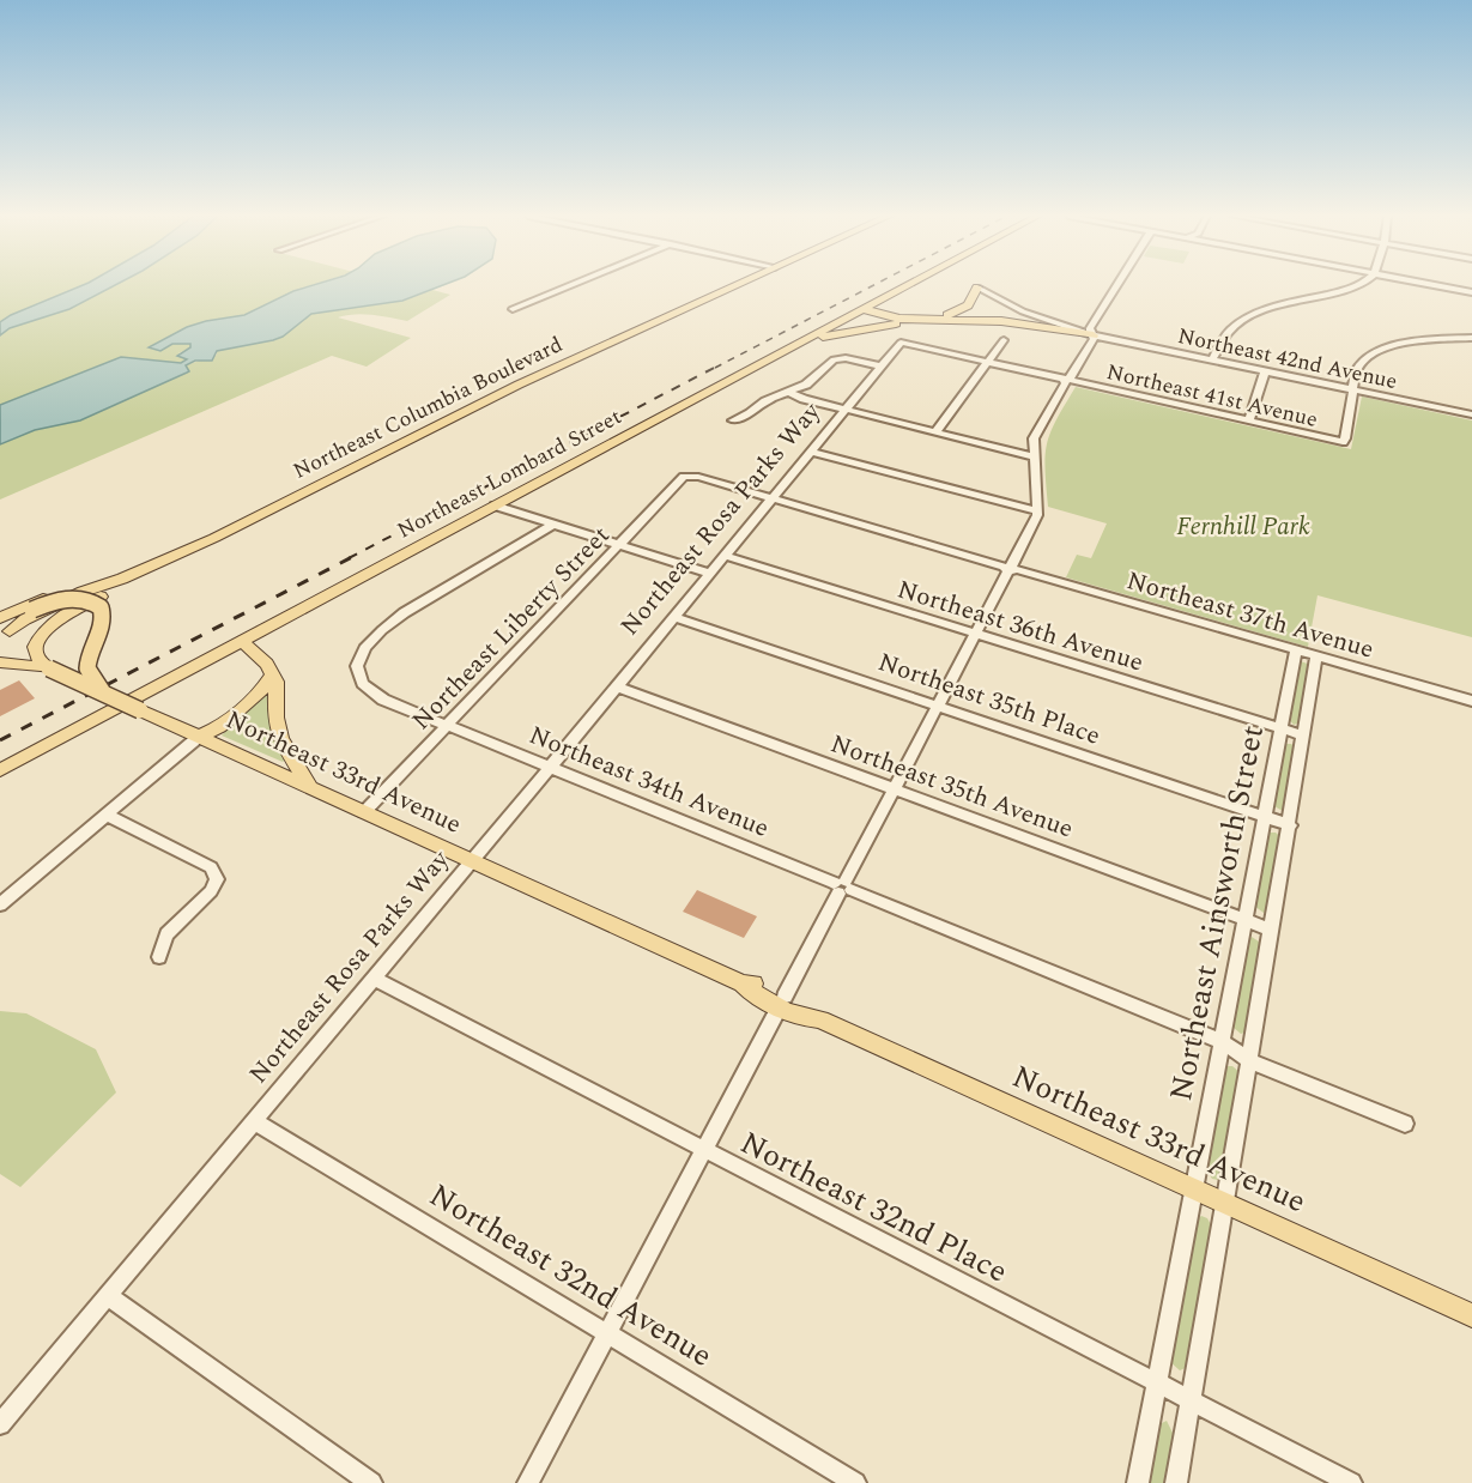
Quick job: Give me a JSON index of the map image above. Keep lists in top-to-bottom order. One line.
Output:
{"streets":{"main road":["Northeast Columbia Boulevard","Northeast Lombard Street","Northeast 33rd Avenue"],"street":["Northeast 42nd Avenue","Northeast 41st Avenue","Northeast Rosa Parks Way","Northeast 37th Avenue","Northeast 36th Avenue","Northeast Liberty Street","Northeast 35th Place","Northeast 34th Avenue","Northeast 35th Avenue","Northeast Ainsworth Street","Northeast 32nd Place","Northeast 32nd Avenue"]},"crossings":[["Northeast 42nd Avenue","Northeast 41st Avenue"],["Northeast 41st Avenue","Northeast Rosa Parks Way"],["Northeast Columbia Boulevard","Northeast 33rd Avenue"],["Northeast Rosa Parks Way","Northeast 37th Avenue"],["Northeast Rosa Parks Way","Northeast 36th Avenue"],["Northeast Rosa Parks Way","Northeast 35th Place"],["Northeast Rosa Parks Way","Northeast 33rd Avenue"],["Northeast Rosa Parks Way","Northeast 34th Avenue"],["Northeast Rosa Parks Way","Northeast 35th Avenue"],["Northeast Rosa Parks Way","Northeast 32nd Place"],["Northeast Rosa Parks Way","Northeast 32nd Avenue"],["Northeast 37th Avenue","Northeast Liberty Street"],["Northeast 37th Avenue","Northeast Ainsworth Street"],["Northeast 36th Avenue","Northeast Ainsworth Street"],["Northeast Liberty Street","Northeast 33rd Avenue"],["Northeast Liberty Street","Northeast 34th Avenue"],["Northeast 35th Place","Northeast Ainsworth Street"],["Northeast 33rd Avenue","Northeast Ainsworth Street"],["Northeast 34th Avenue","Northeast Ainsworth Street"],["Northeast 35th Avenue","Northeast Ainsworth Street"],["Northeast Ainsworth Street","Northeast 32nd Place"]],"parks":["Fernhill Park"]}
